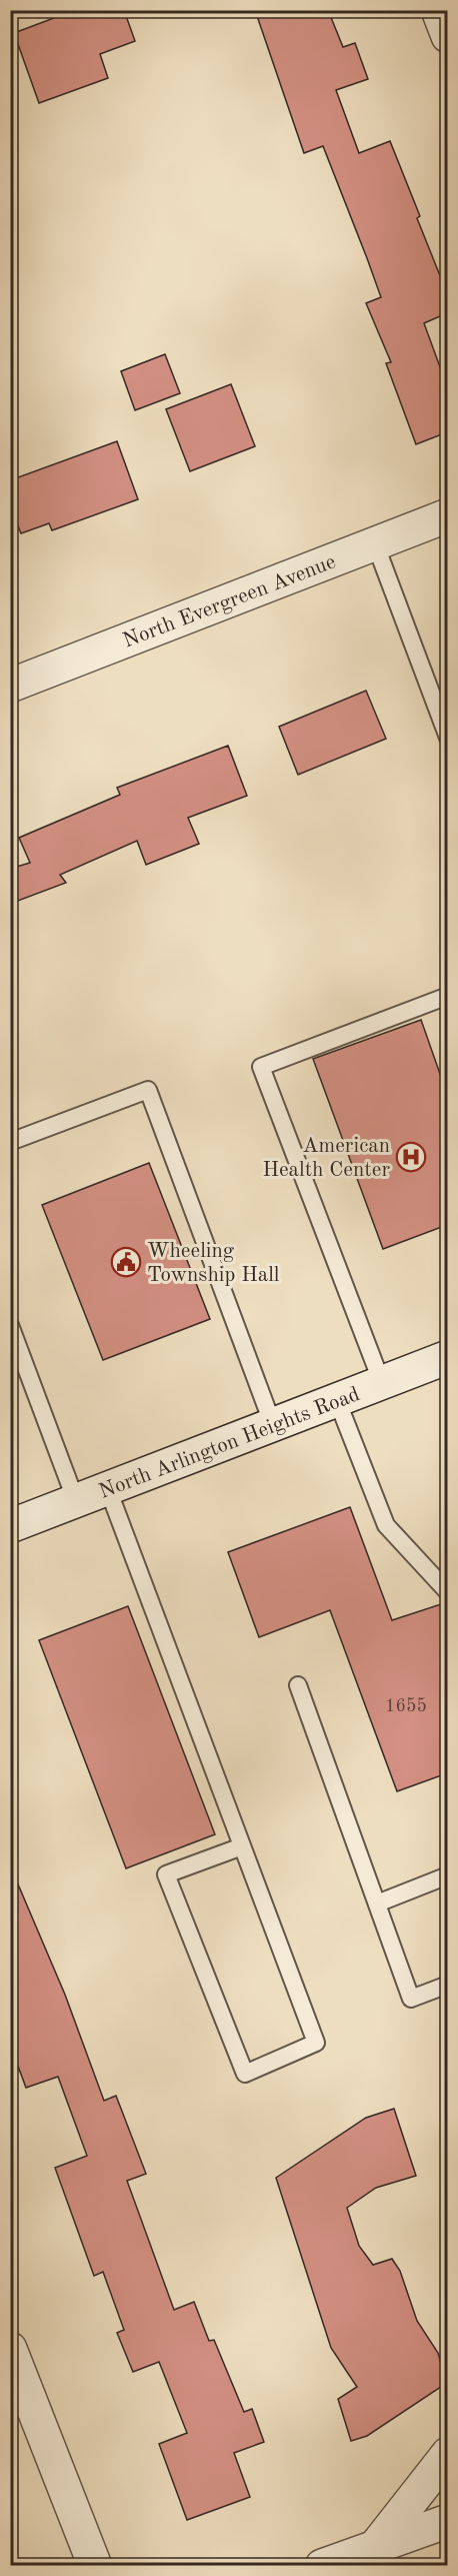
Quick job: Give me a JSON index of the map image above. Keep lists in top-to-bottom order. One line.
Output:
{"streets":{"street":["North Evergreen Avenue","North Arlington Heights Road"]},"places":{"hospital":["American Health Center"],"public building":["Wheeling Township Hall"]},"house_numbers":["1655"]}
